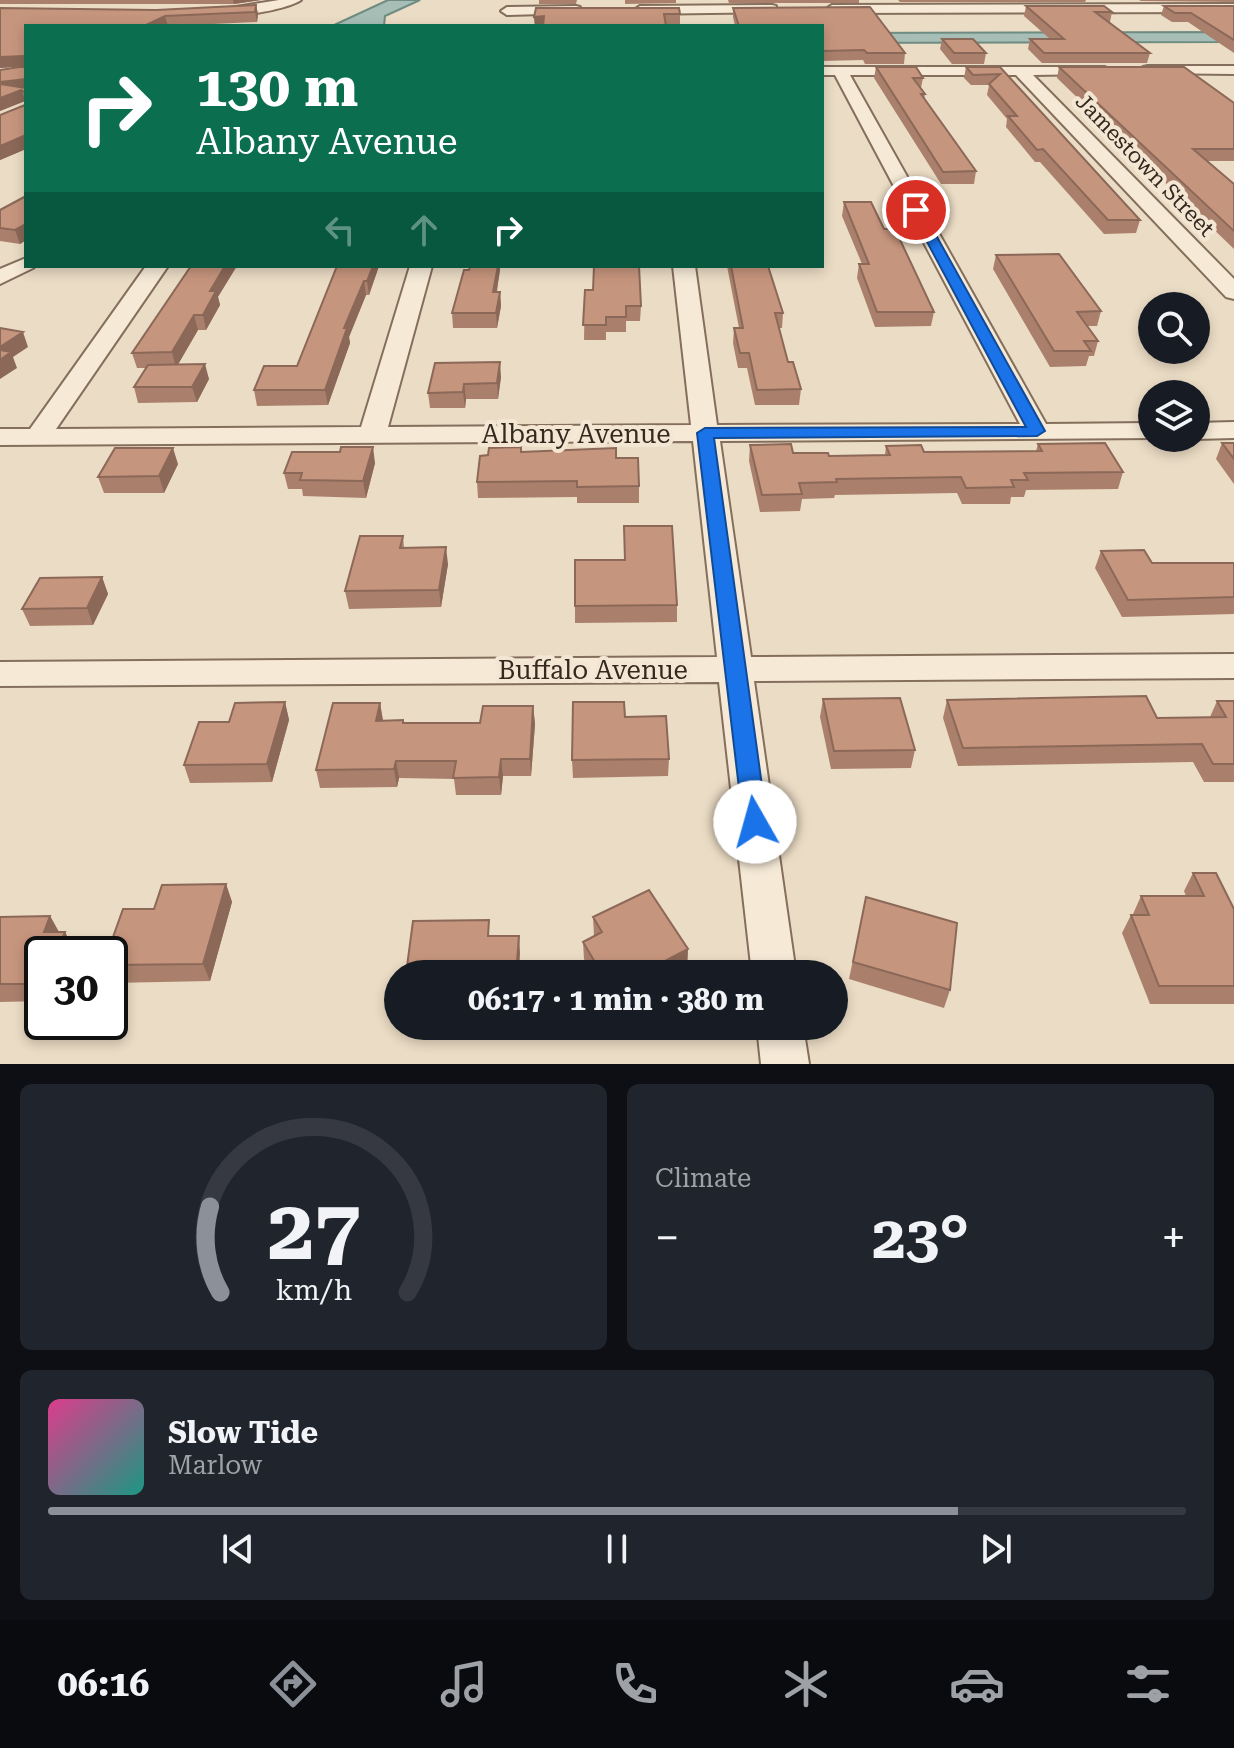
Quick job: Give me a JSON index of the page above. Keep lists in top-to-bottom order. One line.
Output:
{"streets":{"street":["Jamestown Street","Albany Avenue","Buffalo Avenue"]},"page":{"turn":["130 m","Albany Avenue"],"limit":"30","trip":"06:17 · 1 min · 380 m","tile":"Climate","heat":["−","23°","+"],"song":["Slow Tide","Marlow"],"tabs":"06:16","gauge":["27","km/h"]}}
